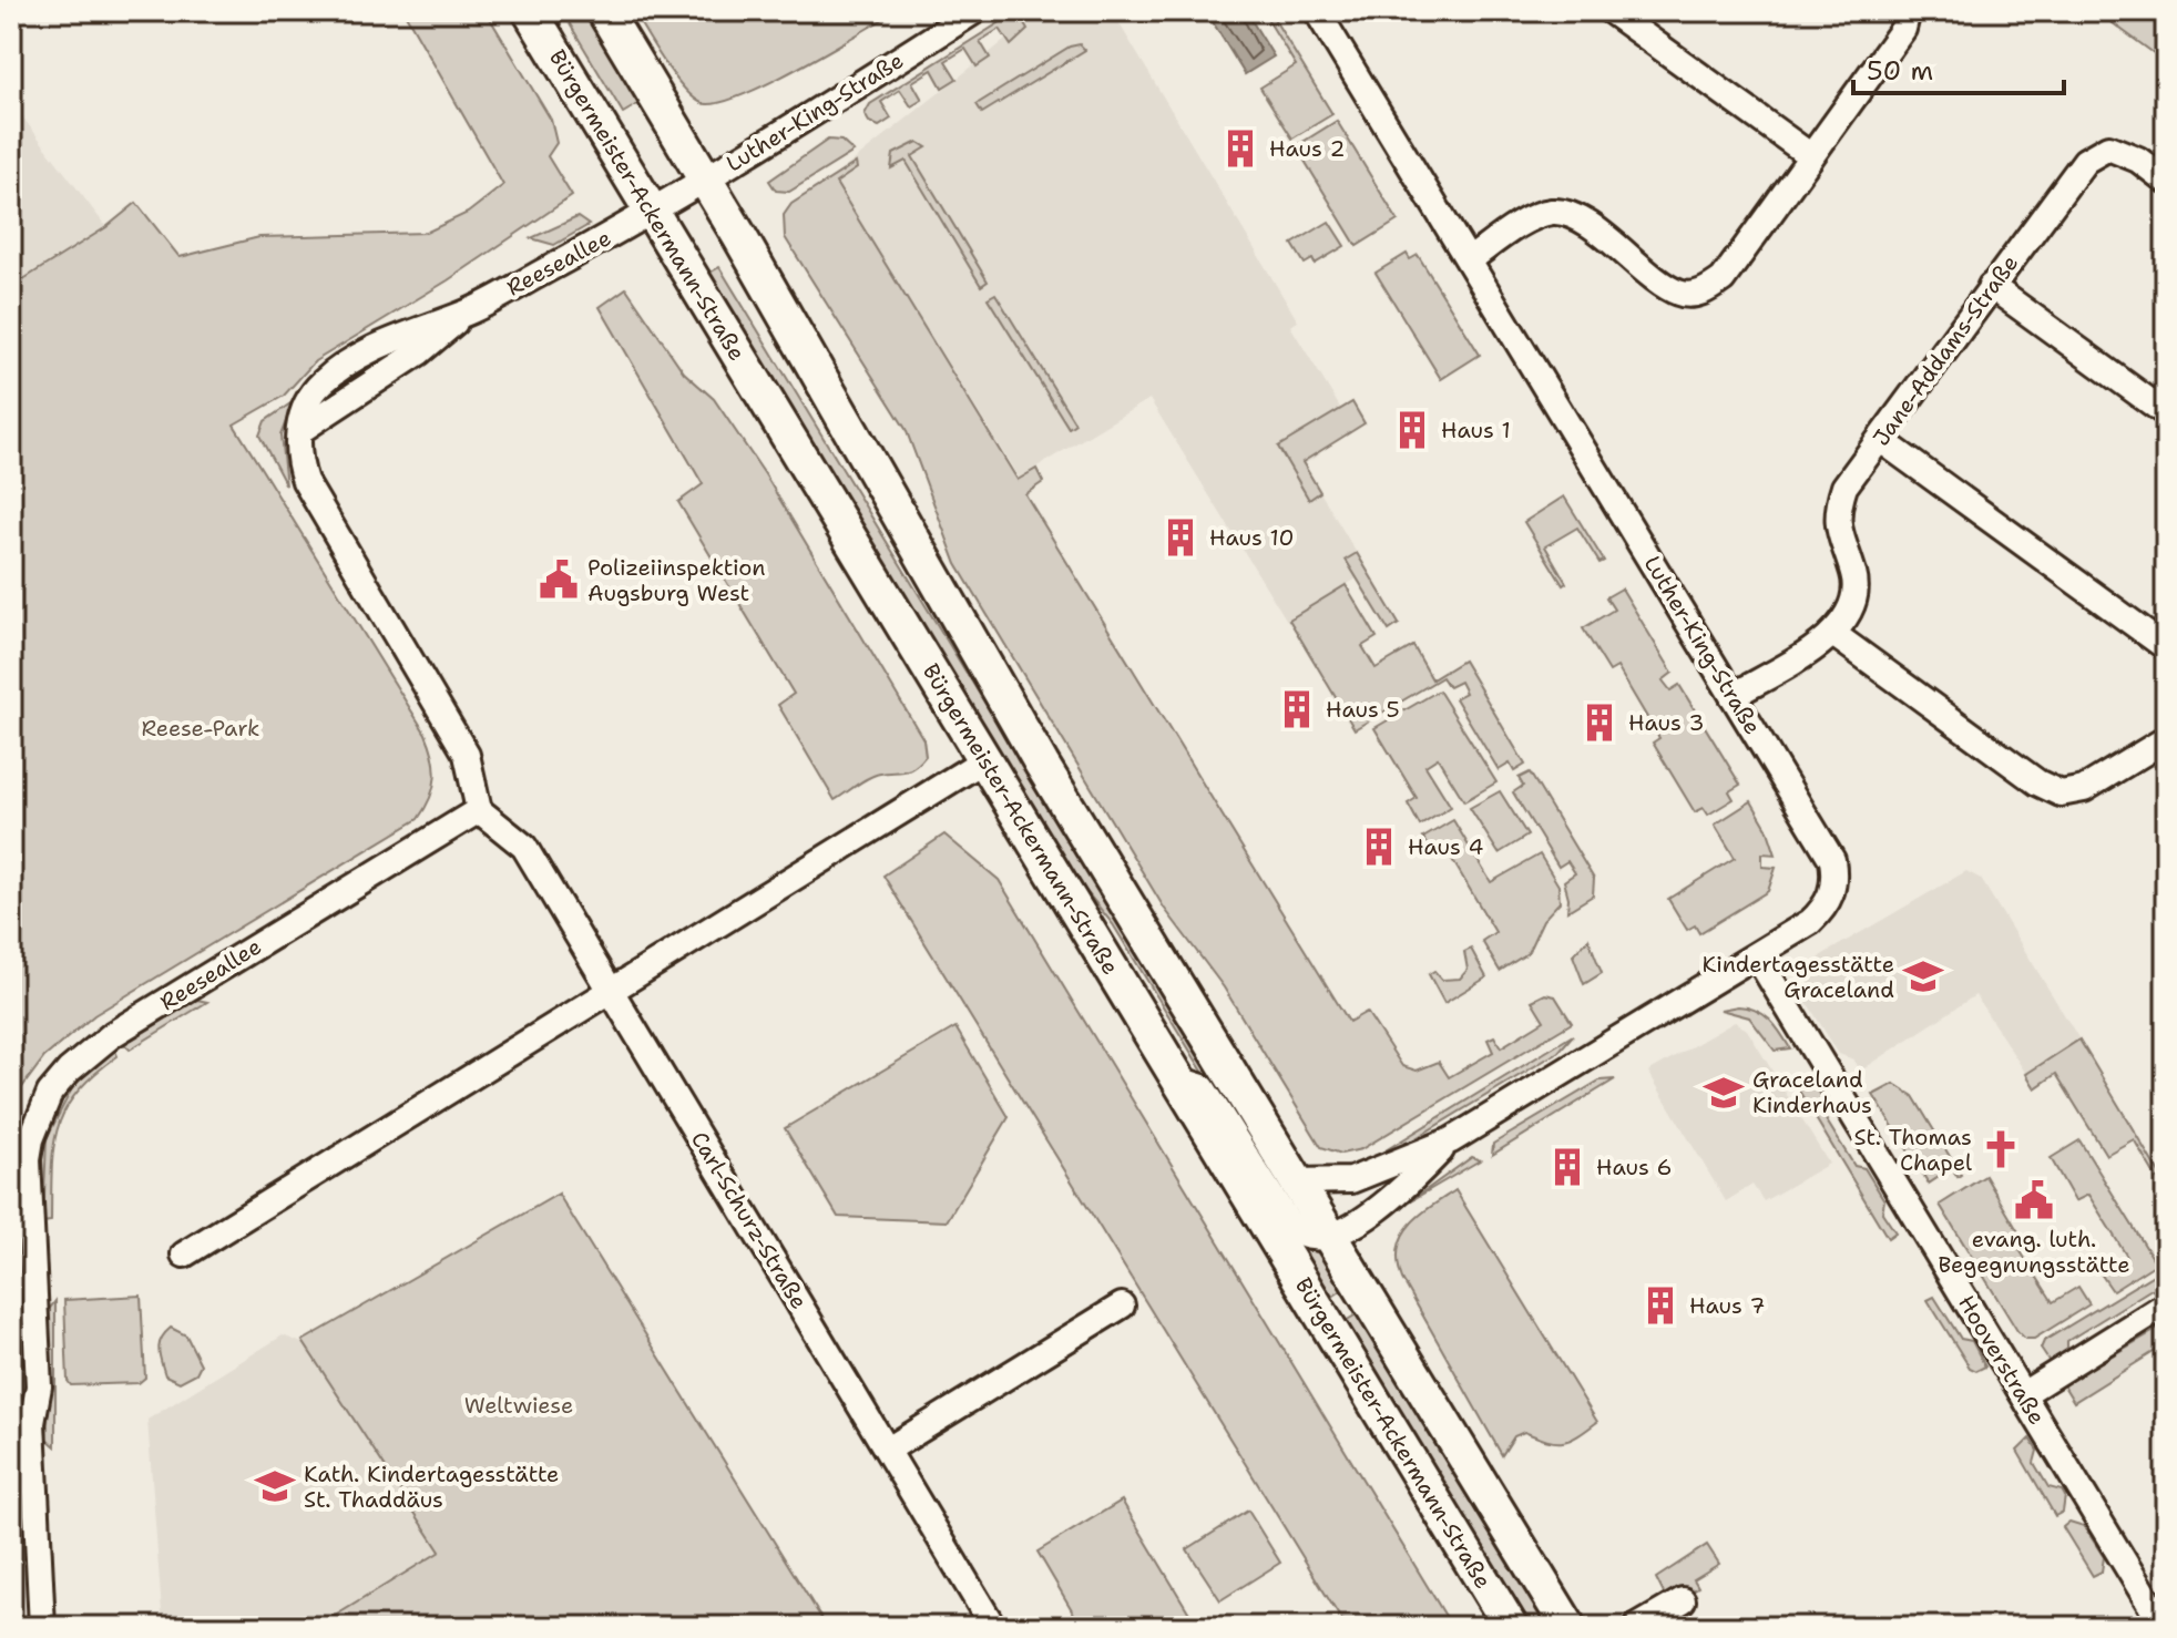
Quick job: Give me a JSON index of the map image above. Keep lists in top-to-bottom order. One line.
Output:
{"streets":{"main road":["Bürgermeister-Ackermann-Straße"],"street":["Luther-King-Straße","Reeseallee","Jane-Addams-Straße","Carl-Schurz-Straße","Hooverstraße"]},"crossings":[["Luther-King-Straße","Bürgermeister-Ackermann-Straße"],["Luther-King-Straße","Reeseallee"],["Luther-King-Straße","Jane-Addams-Straße"],["Luther-King-Straße","Hooverstraße"],["Bürgermeister-Ackermann-Straße","Reeseallee"],["Reeseallee","Carl-Schurz-Straße"]],"parks":["Reese-Park","Weltwiese"],"places":{"building":["Haus 2","Haus 1","Haus 10","Haus 5","Haus 3","Haus 4","Haus 6","Haus 7"],"public building":["Polizeiinspektion Augsburg West","evang. luth. Begegnungsstätte"],"school or university":["Kindertagesstätte Graceland","Graceland Kinderhaus","Kath. Kindertagesstätte St. Thaddäus"],"church":["St. Thomas Chapel"]},"scale_bar":"50 m"}
